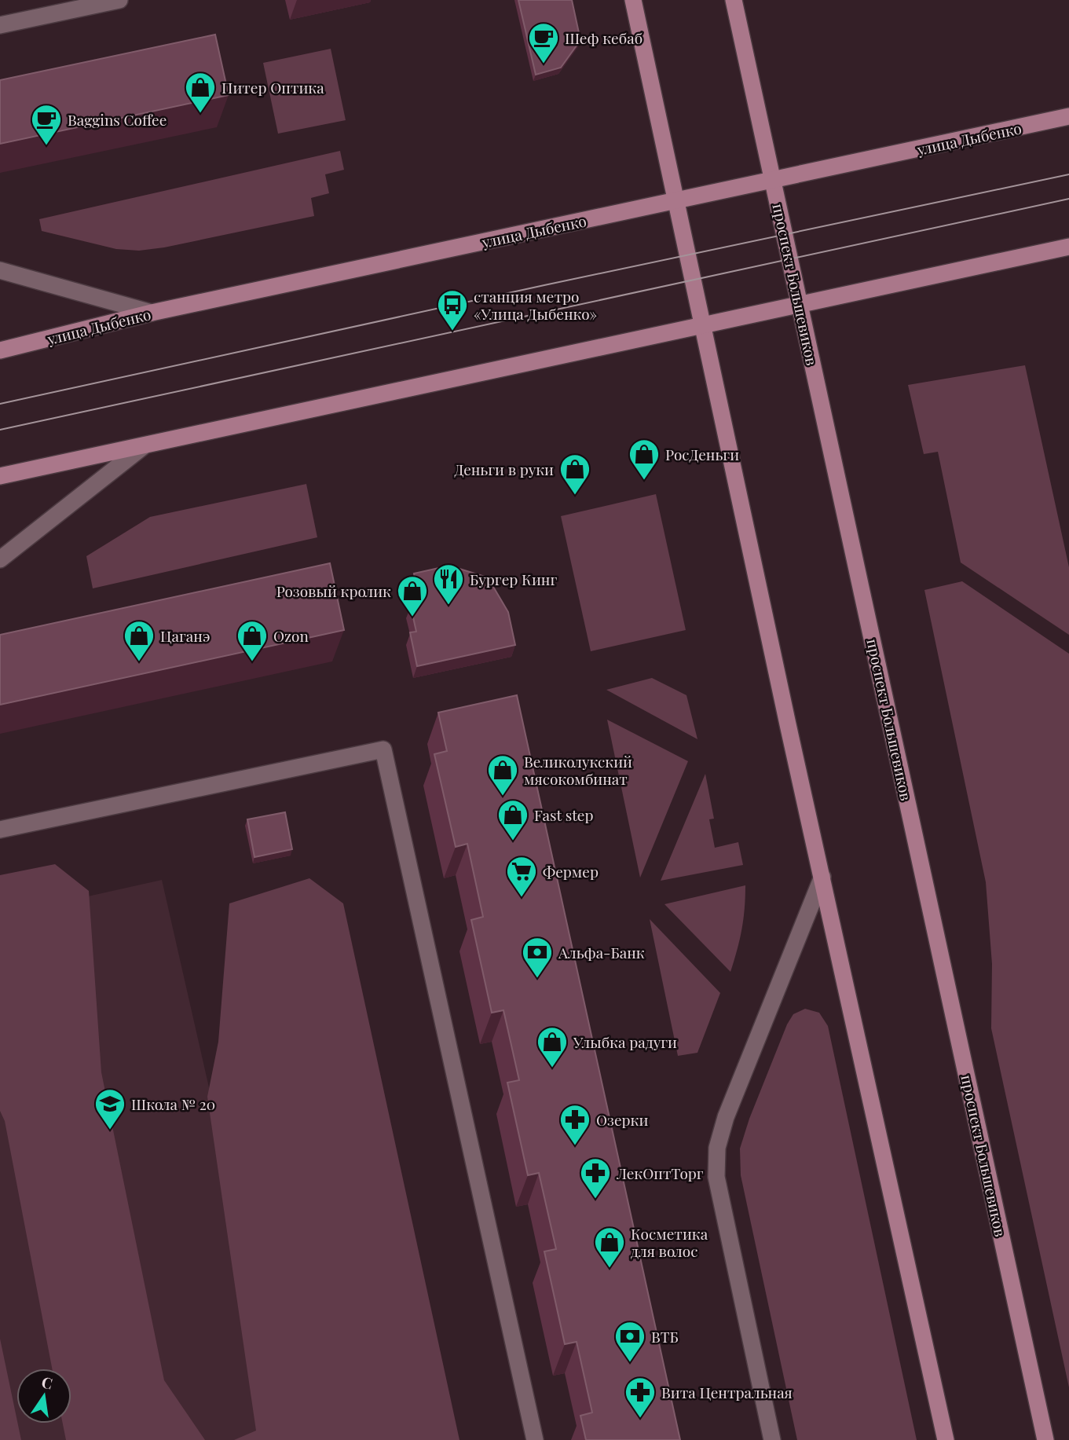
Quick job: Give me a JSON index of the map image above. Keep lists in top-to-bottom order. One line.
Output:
{"streets":{"main road":["улица Дыбенко","проспект Большевиков"]},"crossings":[["улица Дыбенко","проспект Большевиков"]],"places":{"cafe":["Шеф кебаб","Baggins Coffee"],"shop":["Питер Оптика","РосДеньги","Деньги в руки","Розовый кролик","Цаганэ","Ozon","Великолукский мясокомбинат","Fast step","Улыбка радуги","Косметика для волос"],"bus stop":["станция метро «Улица Дыбенко»"],"restaurant":["Бургер Кинг"],"supermarket":["Фермер"],"bank":["Альфа-Банк","ВТБ"],"school or university":["Школа № 20"],"pharmacy":["Озерки","ЛекОптТорг","Вита Центральная"]},"north":"top"}
